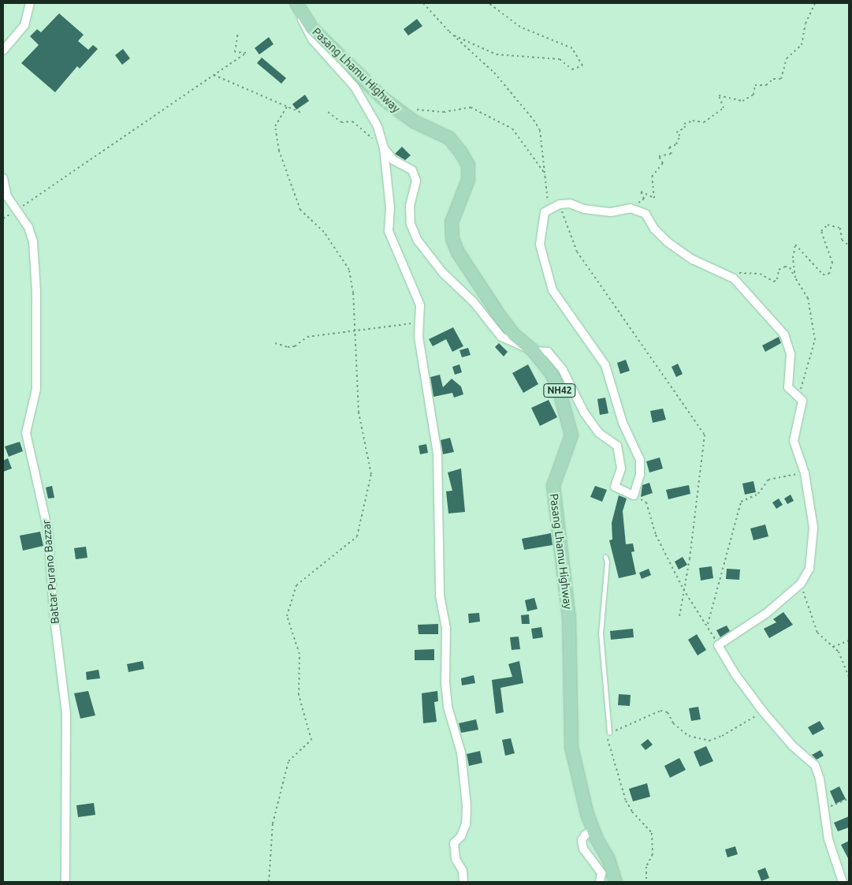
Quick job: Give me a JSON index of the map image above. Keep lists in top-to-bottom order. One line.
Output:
{"streets":{"main road":["Pasang Lhamu Highway","NH42"],"street":["Battar Purano Bazzar"]}}
